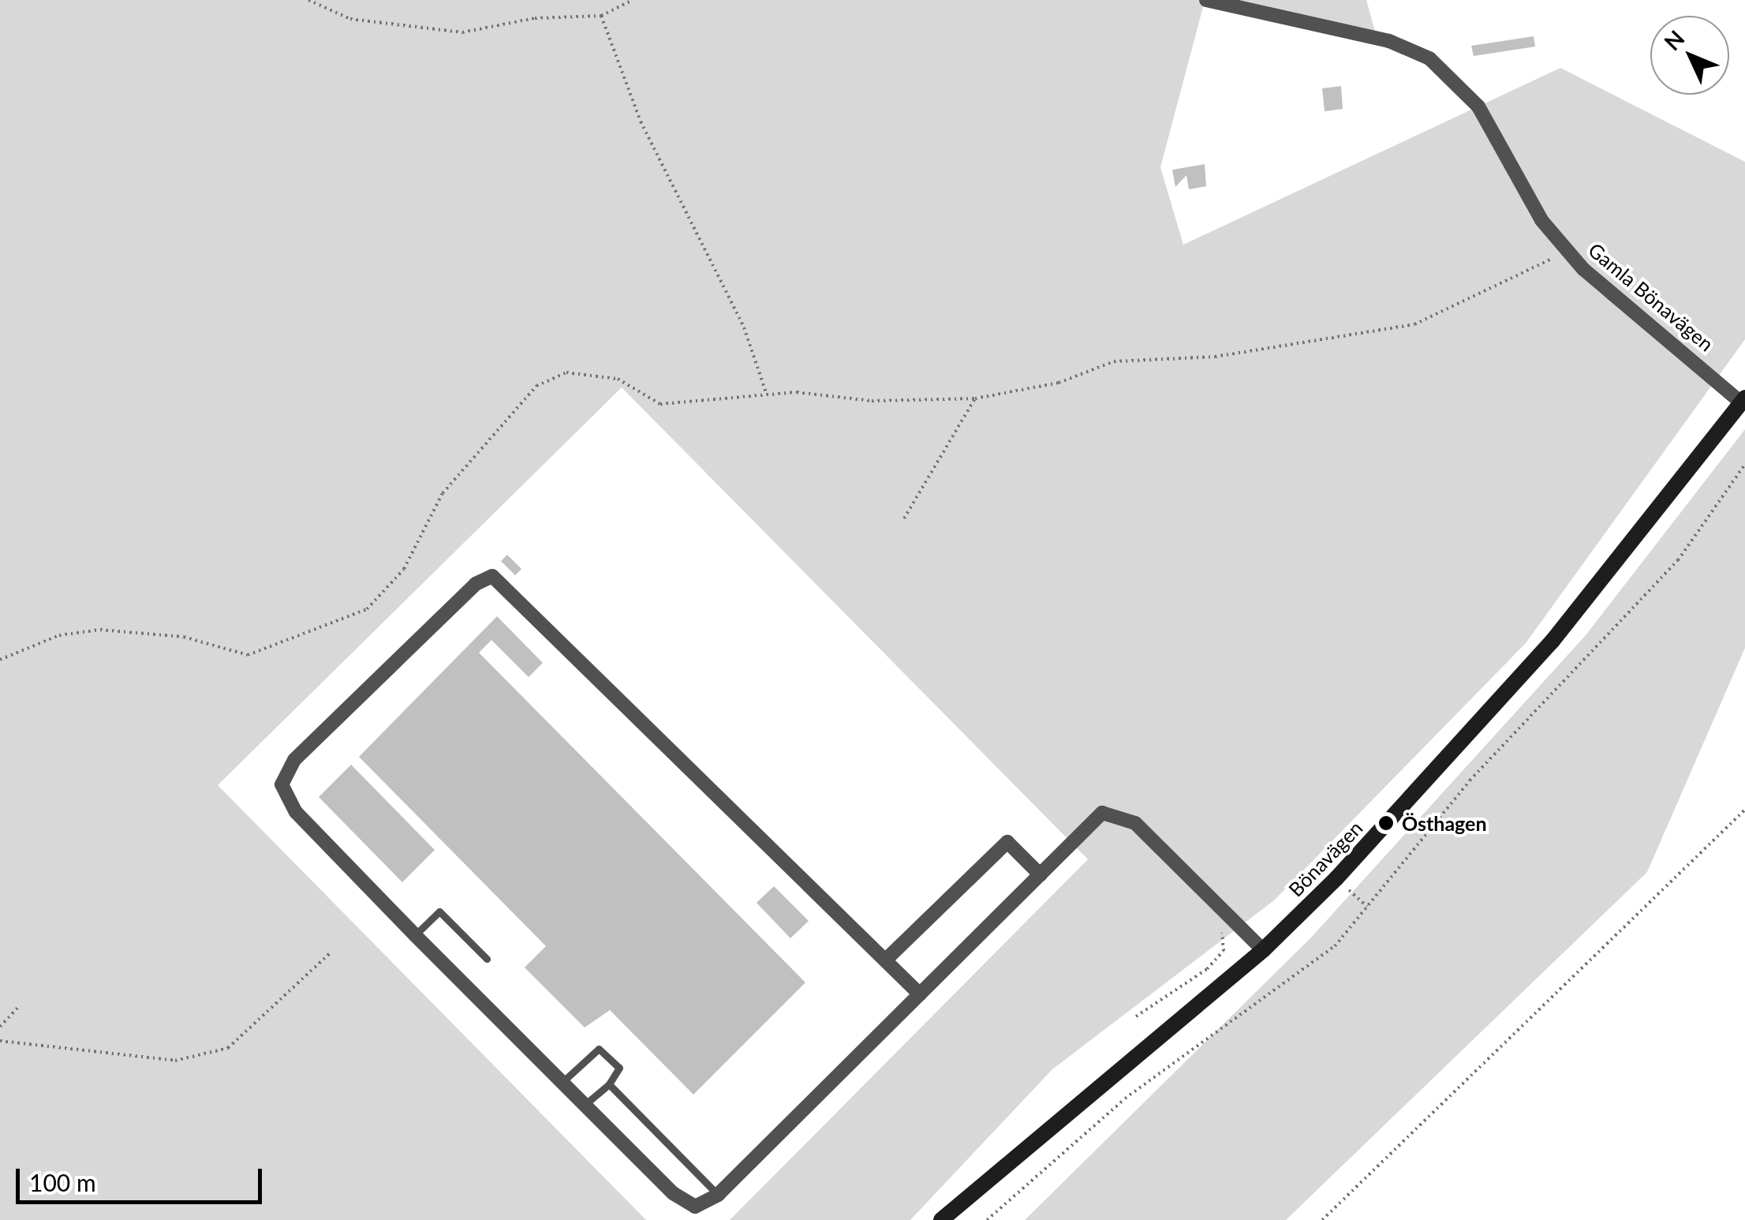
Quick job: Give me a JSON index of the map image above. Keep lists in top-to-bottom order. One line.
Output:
{"streets":{"street":["Gamla Bönavägen","Bönavägen"]},"crossings":[["Gamla Bönavägen","Bönavägen"]],"places":["Östhagen"],"scale_bar":"100 m","north":"top left"}
